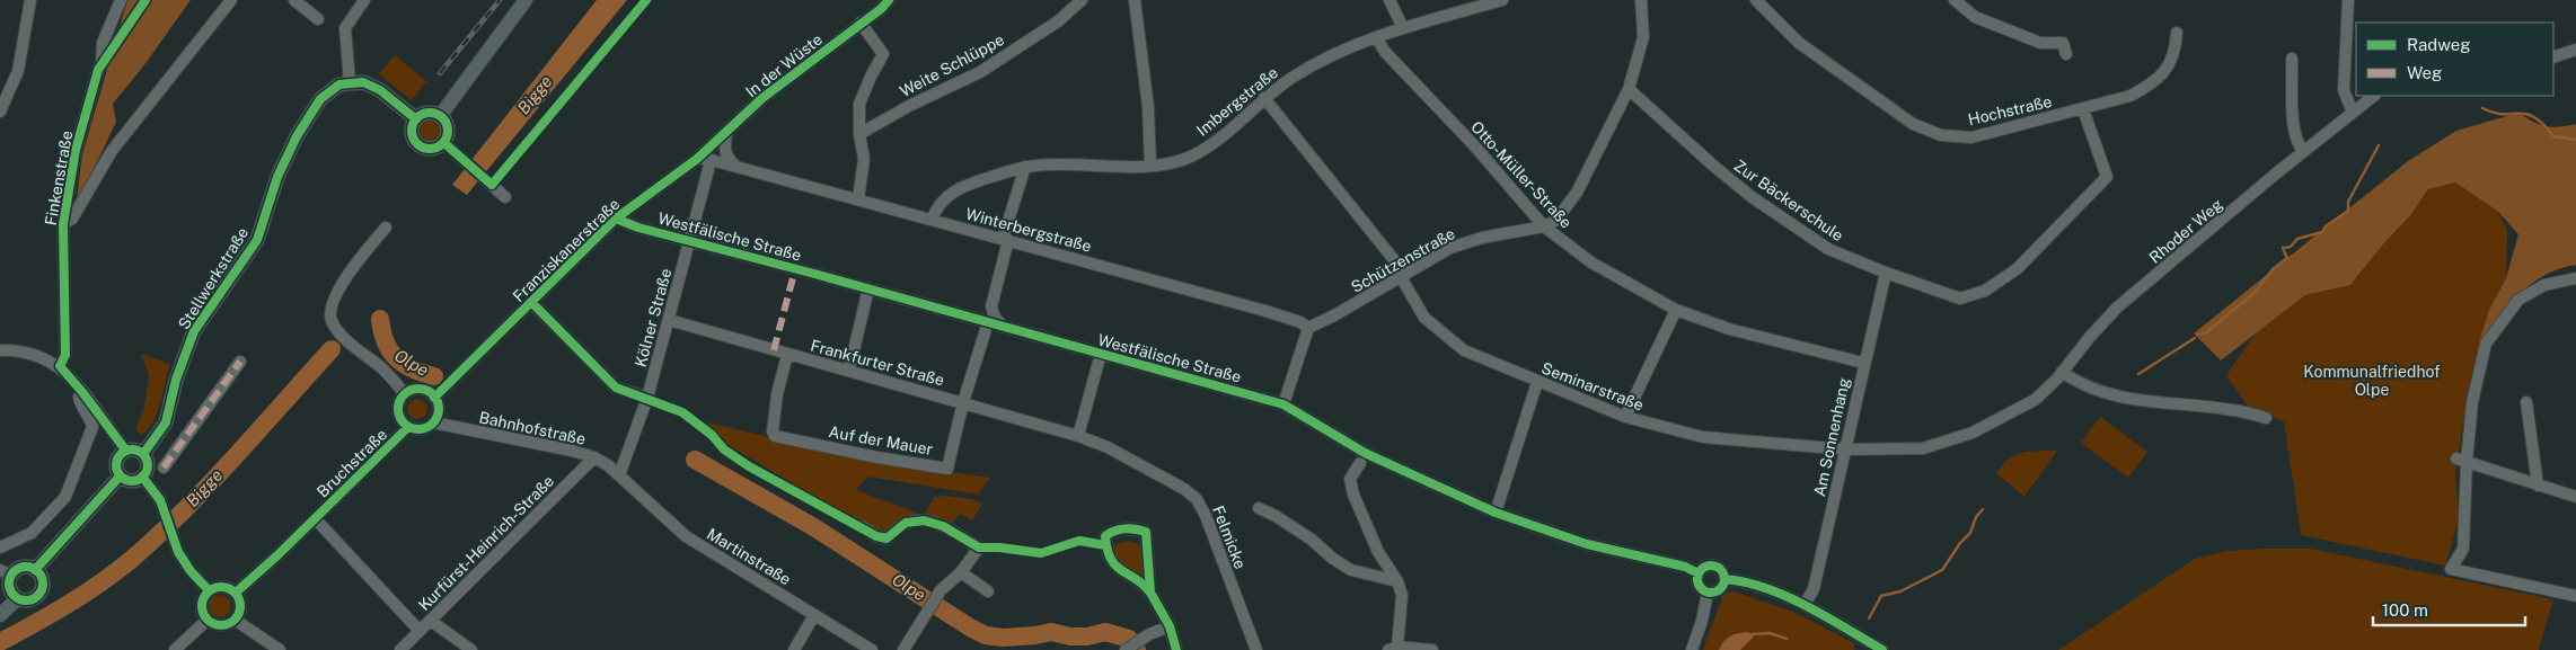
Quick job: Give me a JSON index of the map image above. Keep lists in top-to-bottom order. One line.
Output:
{"streets":{"main road":["Stellwerkstraße"],"street":["In der Wüste","Weite Schlüppe","Imbergstraße","Hochstraße","Otto-Müller-Straße","Finkenstraße","Zur Bäckerschule","Winterbergstraße","Rhoder Weg","Westfälische Straße","Franziskanerstraße","Schützenstraße","Kölner Straße","Frankfurter Straße","Seminarstraße","Bahnhofstraße","Am Sonnenhang","Auf der Mauer","Bruchstraße","Felmicke","Kurfürst-Heinrich-Straße","Martinstraße"]},"crossings":[["In der Wüste","Franziskanerstraße"],["Imbergstraße","Otto-Müller-Straße"],["Imbergstraße","Winterbergstraße"],["Imbergstraße","Seminarstraße"],["Hochstraße","Zur Bäckerschule"],["Otto-Müller-Straße","Schützenstraße"],["Otto-Müller-Straße","Am Sonnenhang"],["Zur Bäckerschule","Schützenstraße"],["Zur Bäckerschule","Am Sonnenhang"],["Winterbergstraße","Franziskanerstraße"],["Winterbergstraße","Schützenstraße"],["Rhoder Weg","Seminarstraße"],["Westfälische Straße","Franziskanerstraße"],["Westfälische Straße","Kölner Straße"],["Franziskanerstraße","Bahnhofstraße"],["Franziskanerstraße","Bruchstraße"],["Schützenstraße","Seminarstraße"],["Kölner Straße","Frankfurter Straße"],["Kölner Straße","Bahnhofstraße"],["Kölner Straße","Martinstraße"],["Frankfurter Straße","Auf der Mauer"],["Frankfurter Straße","Felmicke"],["Seminarstraße","Am Sonnenhang"],["Bahnhofstraße","Bruchstraße"],["Bahnhofstraße","Kurfürst-Heinrich-Straße"],["Bahnhofstraße","Martinstraße"]],"water":["Bigge","Olpe"],"parks":["Kommunalfriedhof Olpe"],"legend":["Radweg","Weg"],"scale_bar":"100 m"}
